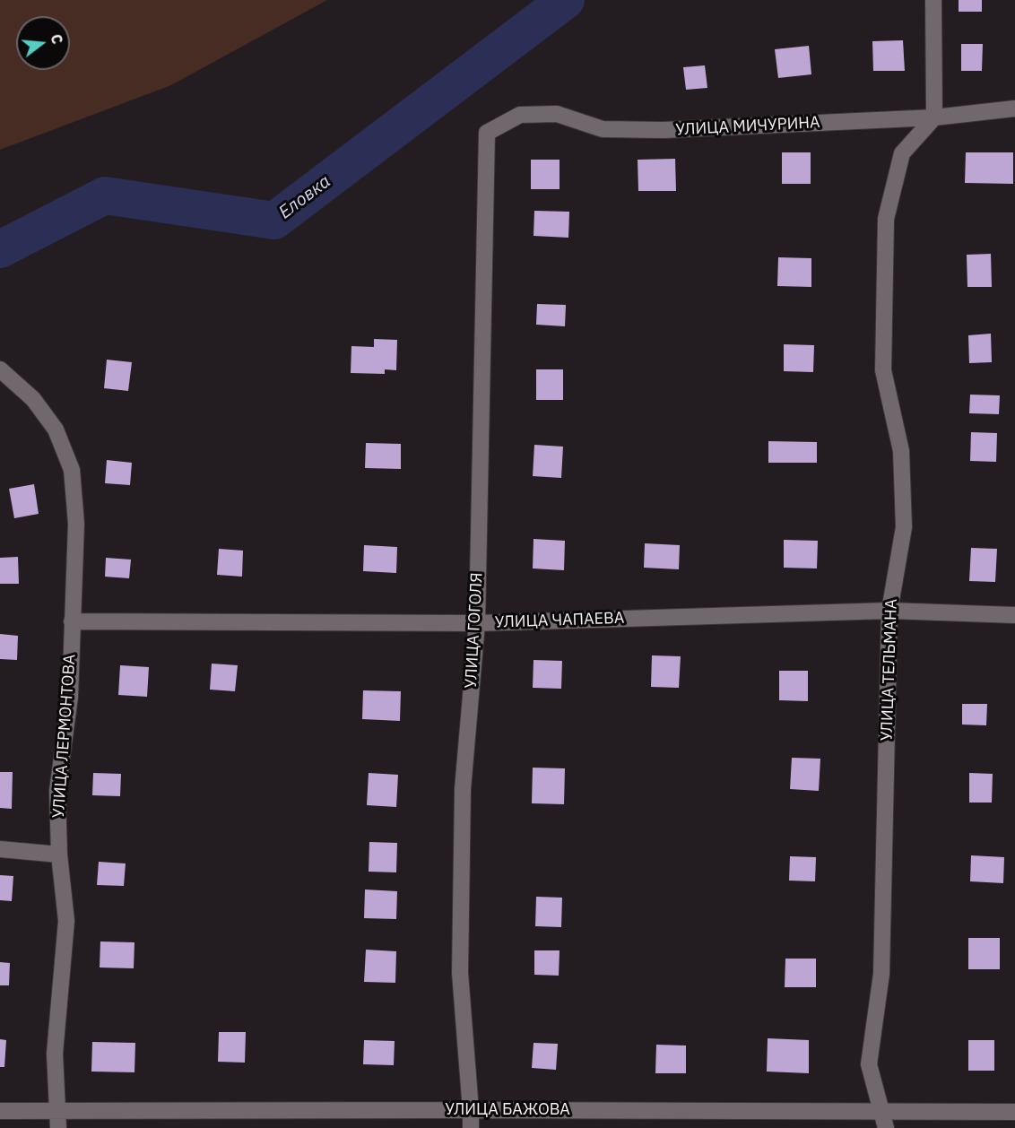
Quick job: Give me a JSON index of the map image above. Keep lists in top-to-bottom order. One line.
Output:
{"streets":{"street":["УЛИЦА МИЧУРИНА","УЛИЦА ЧАПАЕВА","УЛИЦА ГОГОЛЯ","УЛИЦА ТЕЛЬМАНА","УЛИЦА ЛЕРМОНТОВА","УЛИЦА БАЖОВА"]},"crossings":[["УЛИЦА МИЧУРИНА","УЛИЦА ГОГОЛЯ"],["УЛИЦА МИЧУРИНА","УЛИЦА ТЕЛЬМАНА"],["УЛИЦА ЧАПАЕВА","УЛИЦА ГОГОЛЯ"],["УЛИЦА ЧАПАЕВА","УЛИЦА ТЕЛЬМАНА"],["УЛИЦА ЧАПАЕВА","УЛИЦА ЛЕРМОНТОВА"],["УЛИЦА ГОГОЛЯ","УЛИЦА БАЖОВА"],["УЛИЦА ТЕЛЬМАНА","УЛИЦА БАЖОВА"],["УЛИЦА ЛЕРМОНТОВА","УЛИЦА БАЖОВА"]],"water":["Еловка"],"north":"right"}
